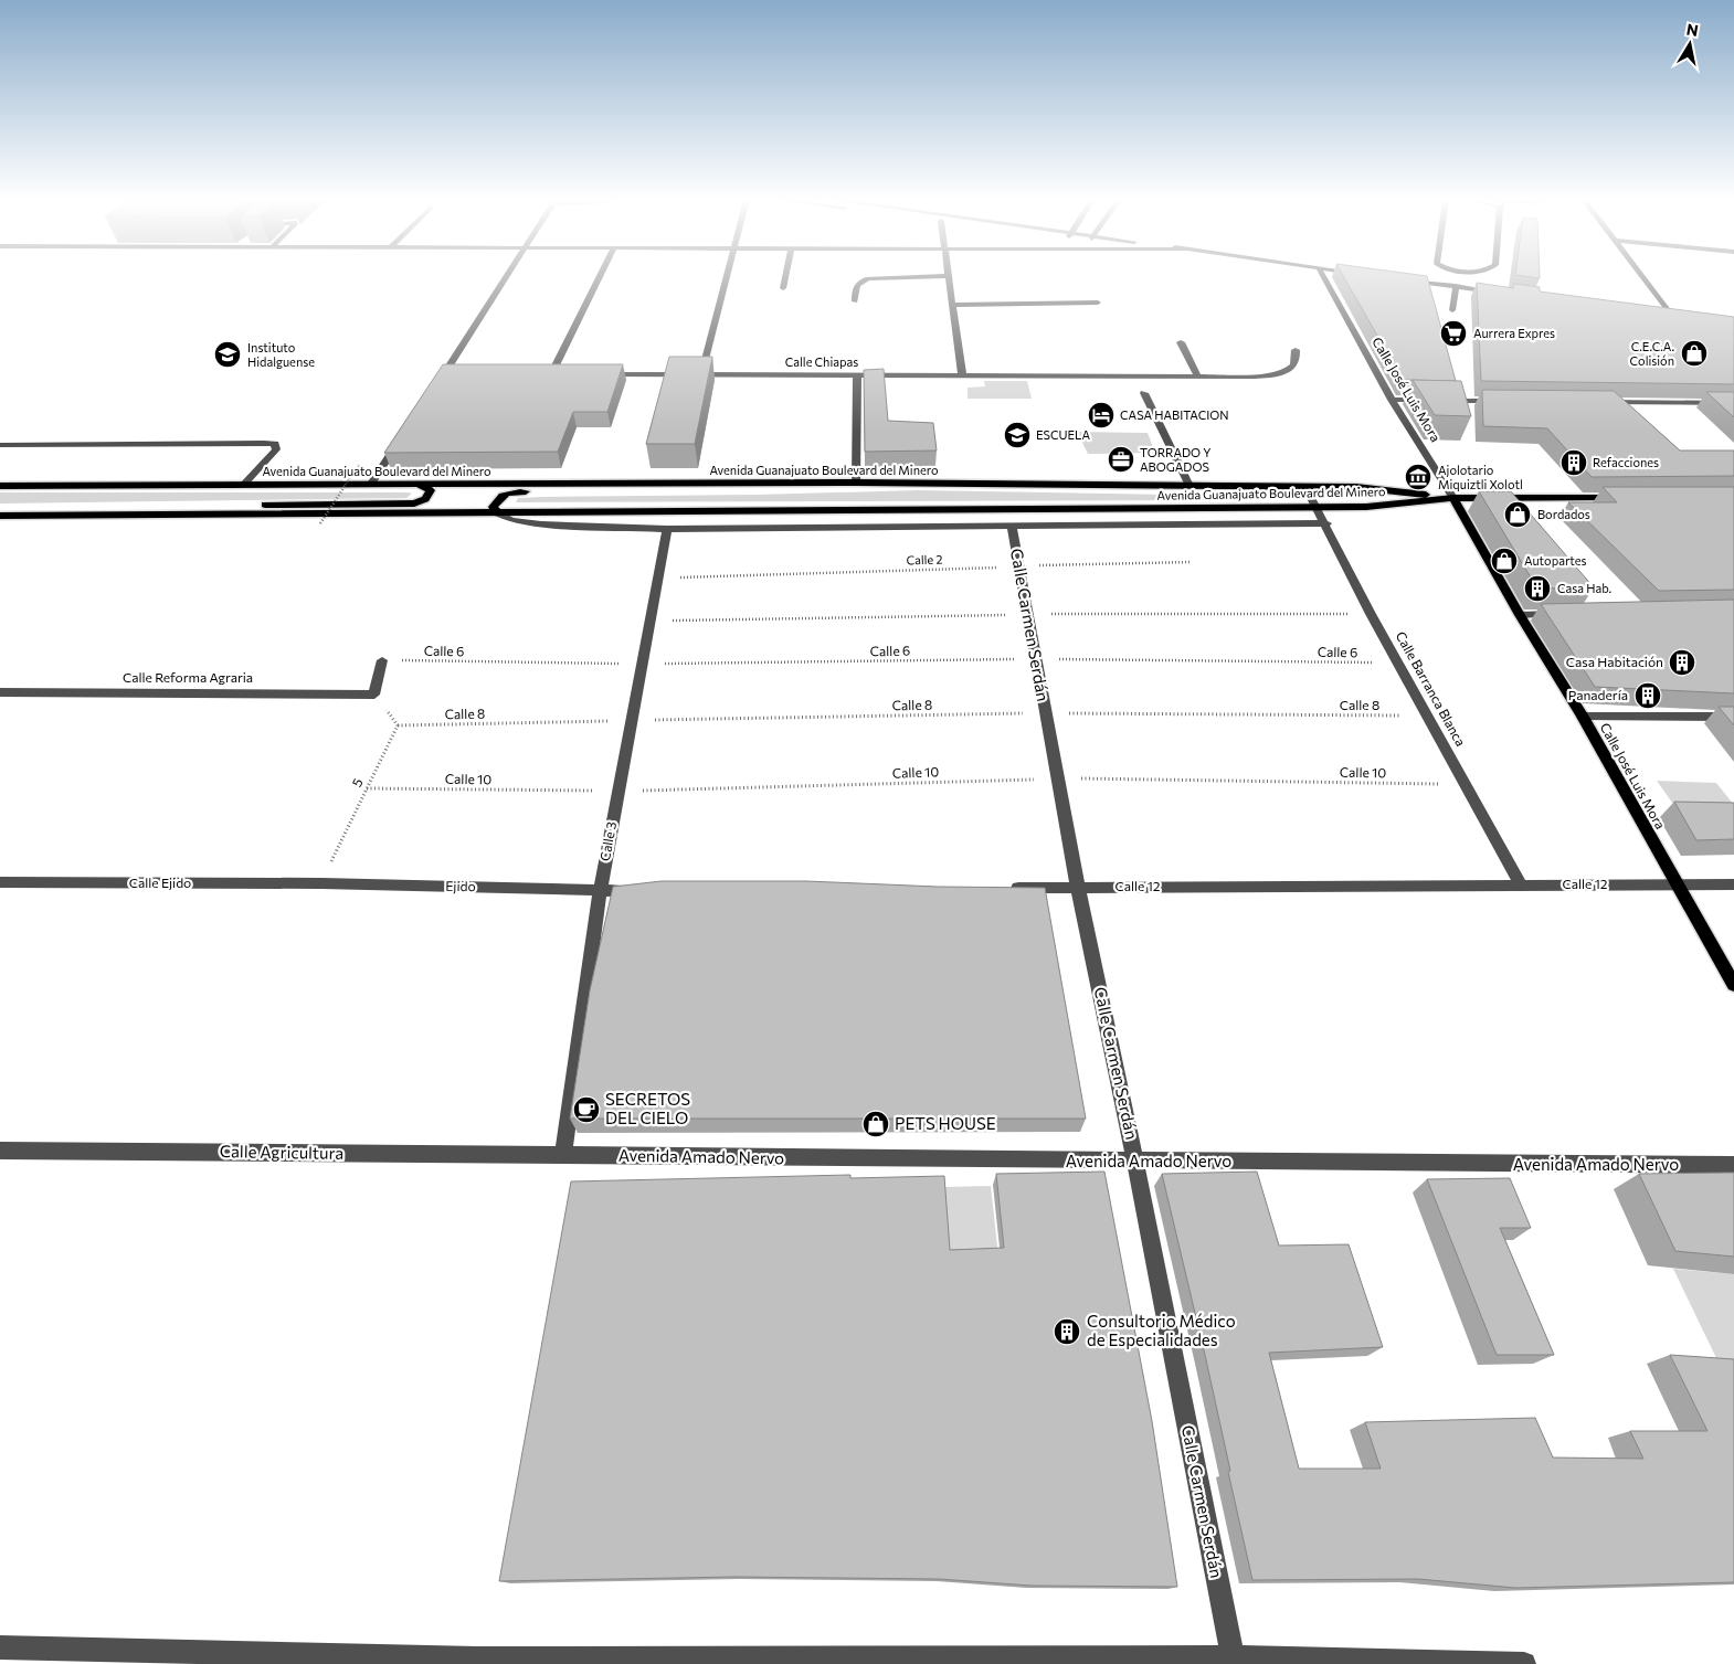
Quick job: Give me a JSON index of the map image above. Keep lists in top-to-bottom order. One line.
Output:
{"streets":{"main road":["Calle José Luis Mora","Avenida Guanajuato Boulevard del Minero"],"street":["Calle Chiapas","Calle Carmen Serdán","Calle Reforma Agraria","Calle Barranca Blanca","Calle 3","Calle Ejido","Calle 12","Ejido","Calle Agricultura","Avenida Amado Nervo"],"path":["Calle 2","Calle 6","Calle 8","Calle 10","5"]},"crossings":[["Calle José Luis Mora","Avenida Guanajuato Boulevard del Minero"],["Calle José Luis Mora","Calle 12"],["Avenida Guanajuato Boulevard del Minero","Calle Barranca Blanca"],["Calle 2","Calle Carmen Serdán"],["Calle 2","Calle 3"],["Calle Carmen Serdán","Calle 6"],["Calle Carmen Serdán","Calle 8"],["Calle Carmen Serdán","Calle 10"],["Calle Carmen Serdán","Calle 12"],["Calle Carmen Serdán","Avenida Amado Nervo"],["Calle 6","Calle Barranca Blanca"],["Calle 6","Calle 3"],["Calle Barranca Blanca","Calle 8"],["Calle Barranca Blanca","Calle 10"],["Calle Barranca Blanca","Calle 12"],["Calle 8","5"],["Calle 8","Calle 3"],["Calle 10","5"],["Calle 10","Calle 3"],["5","Calle Ejido"],["5","Ejido"],["Calle 3","Ejido"],["Calle 3","Calle Agricultura"],["Calle 3","Avenida Amado Nervo"],["Calle Ejido","Ejido"],["Calle Agricultura","Avenida Amado Nervo"]],"places":{"supermarket":["Aurrera Expres"],"shop":["C.E.C.A. Colisión","Bordados","Autopartes","PETS HOUSE"],"school or university":["Instituto Hidalguense","ESCUELA"],"hotel":["CASA HABITACION"],"office":["TORRADO Y ABOGADOS"],"building":["Refacciones","Casa Hab.","Casa Habitación","Panadería","Consultorio Médico de Especialidades"],"museum":["Ajolotario Miquiztli Xolotl"],"cafe":["SECRETOS DEL CIELO"]},"north":"top"}
